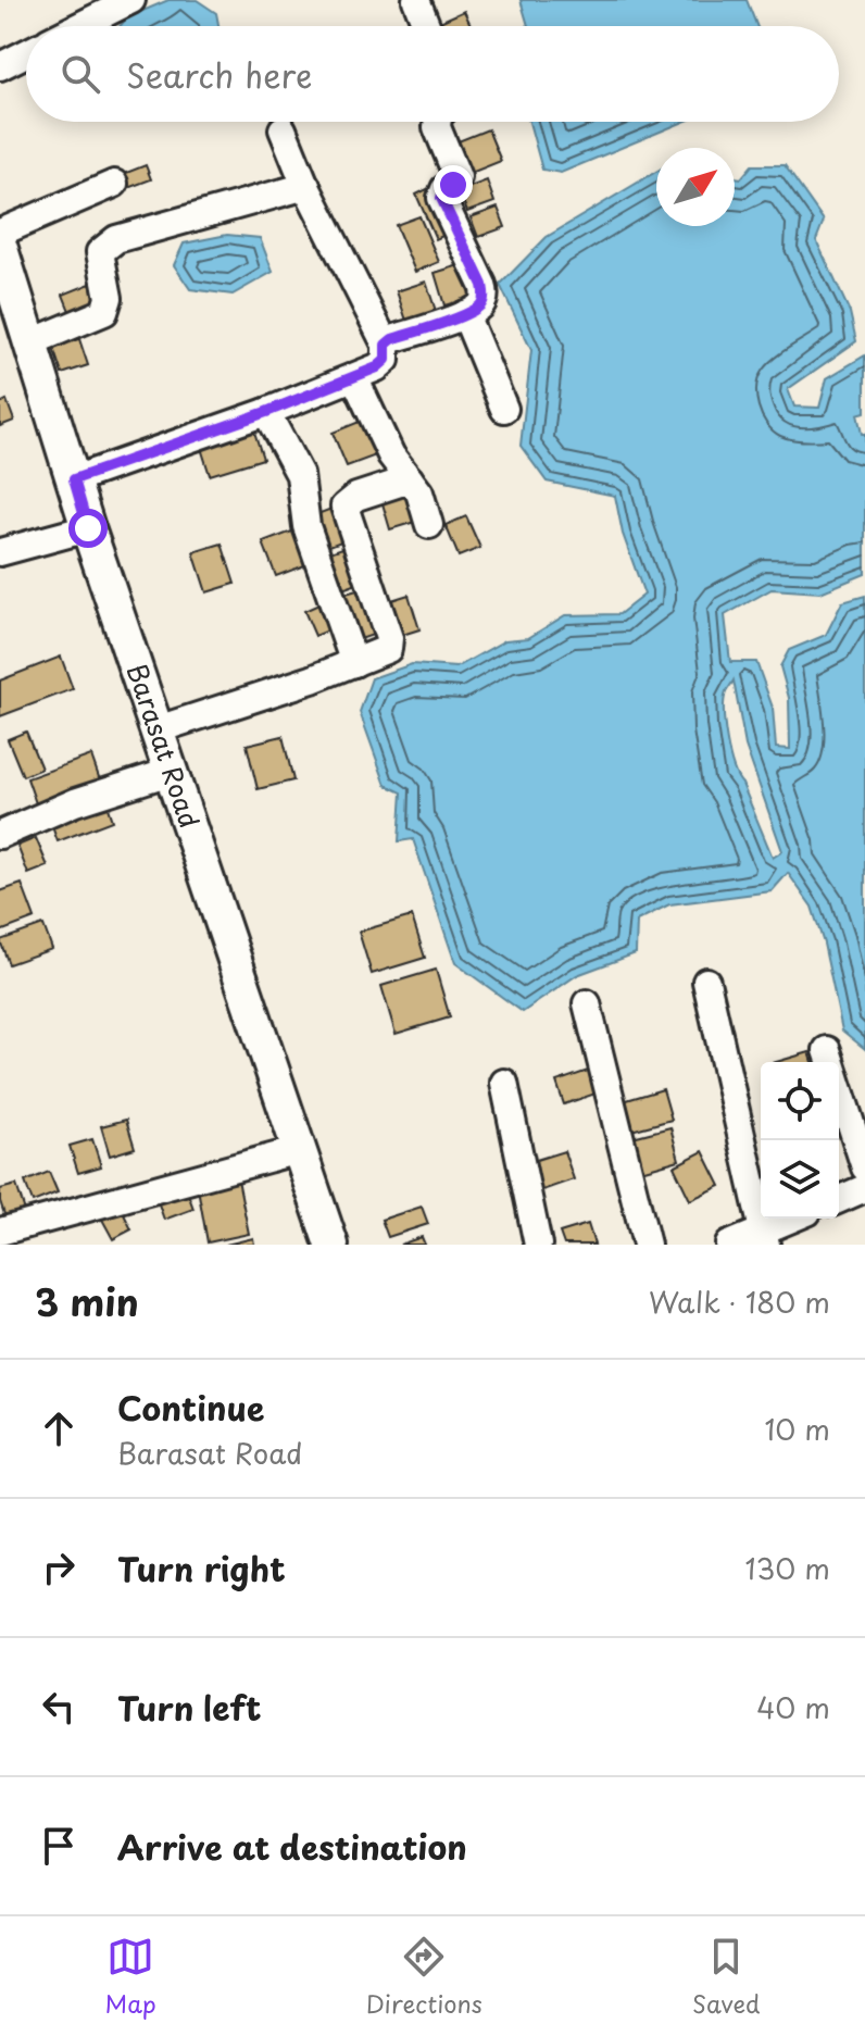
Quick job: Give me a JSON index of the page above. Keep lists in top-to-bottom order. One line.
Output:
{"streets":{"main road":["Barasat Road"]},"north":"top right","page":{"search":"Search here","heading":["3 min","Walk · 180 m"],"list":[["Continue","Barasat Road","10 m"],["Turn right","130 m"],["Turn left","40 m"],"Arrive at destination"],"nav":["Map","Directions","Saved"]}}
